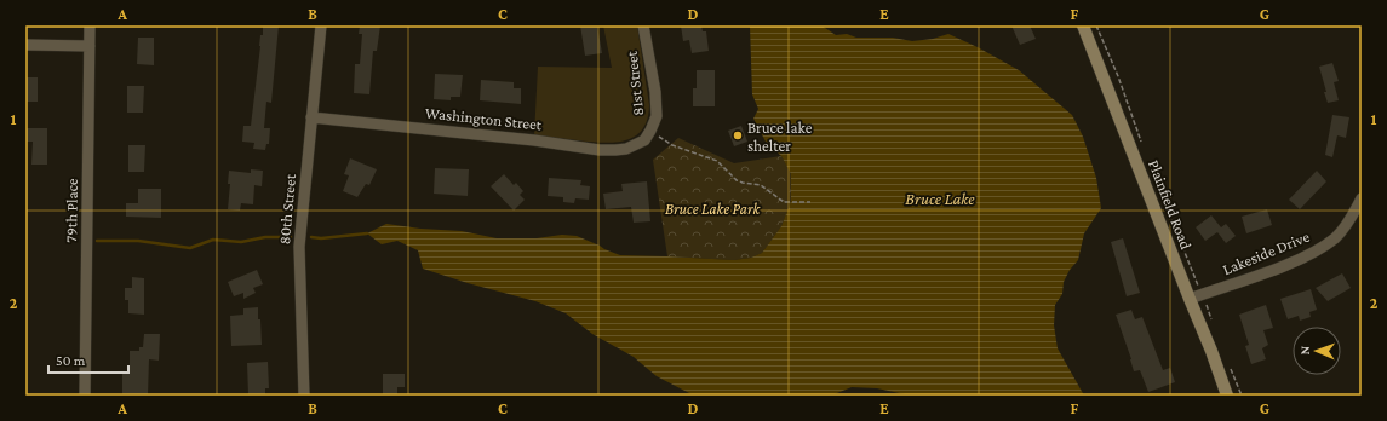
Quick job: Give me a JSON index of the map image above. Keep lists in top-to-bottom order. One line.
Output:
{"streets":{"main road":["Plainfield Road"],"street":["81st Street","Washington Street","80th Street","79th Place","Lakeside Drive"]},"crossings":[["81st Street","Washington Street"],["Washington Street","80th Street"],["Plainfield Road","Lakeside Drive"]],"water":["Bruce Lake"],"parks":["Bruce Lake Park"],"places":["Bruce lake shelter"],"scale_bar":"50 m","north":"left","grid":{"columns":["A","B","C","D","E","F","G"],"rows":["1","2"]}}
